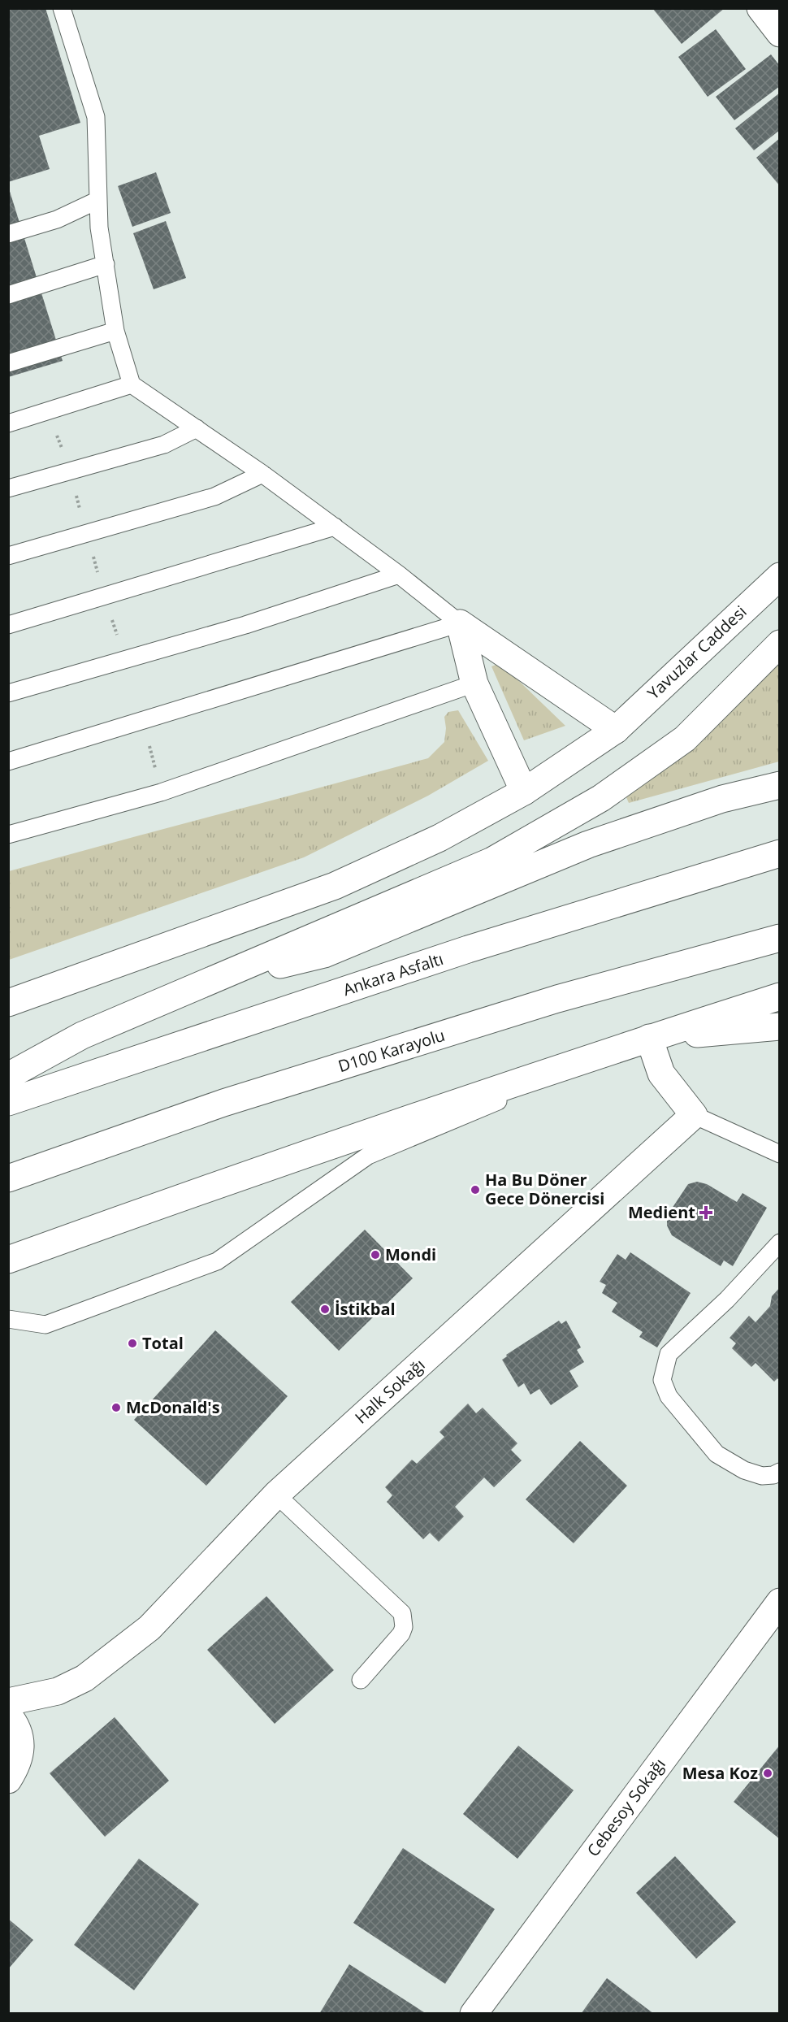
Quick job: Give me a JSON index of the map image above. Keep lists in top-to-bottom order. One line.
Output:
{"streets":{"main road":["Yavuzlar Caddesi","Ankara Asfaltı","D100 Karayolu","Halk Sokağı","Cebesoy Sokağı"]},"places":{"other":["Ha Bu Döner Gece Dönercisi","Mondi","İstikbal","Total","McDonald's","Mesa Koz"],"health":["Medient"]}}
